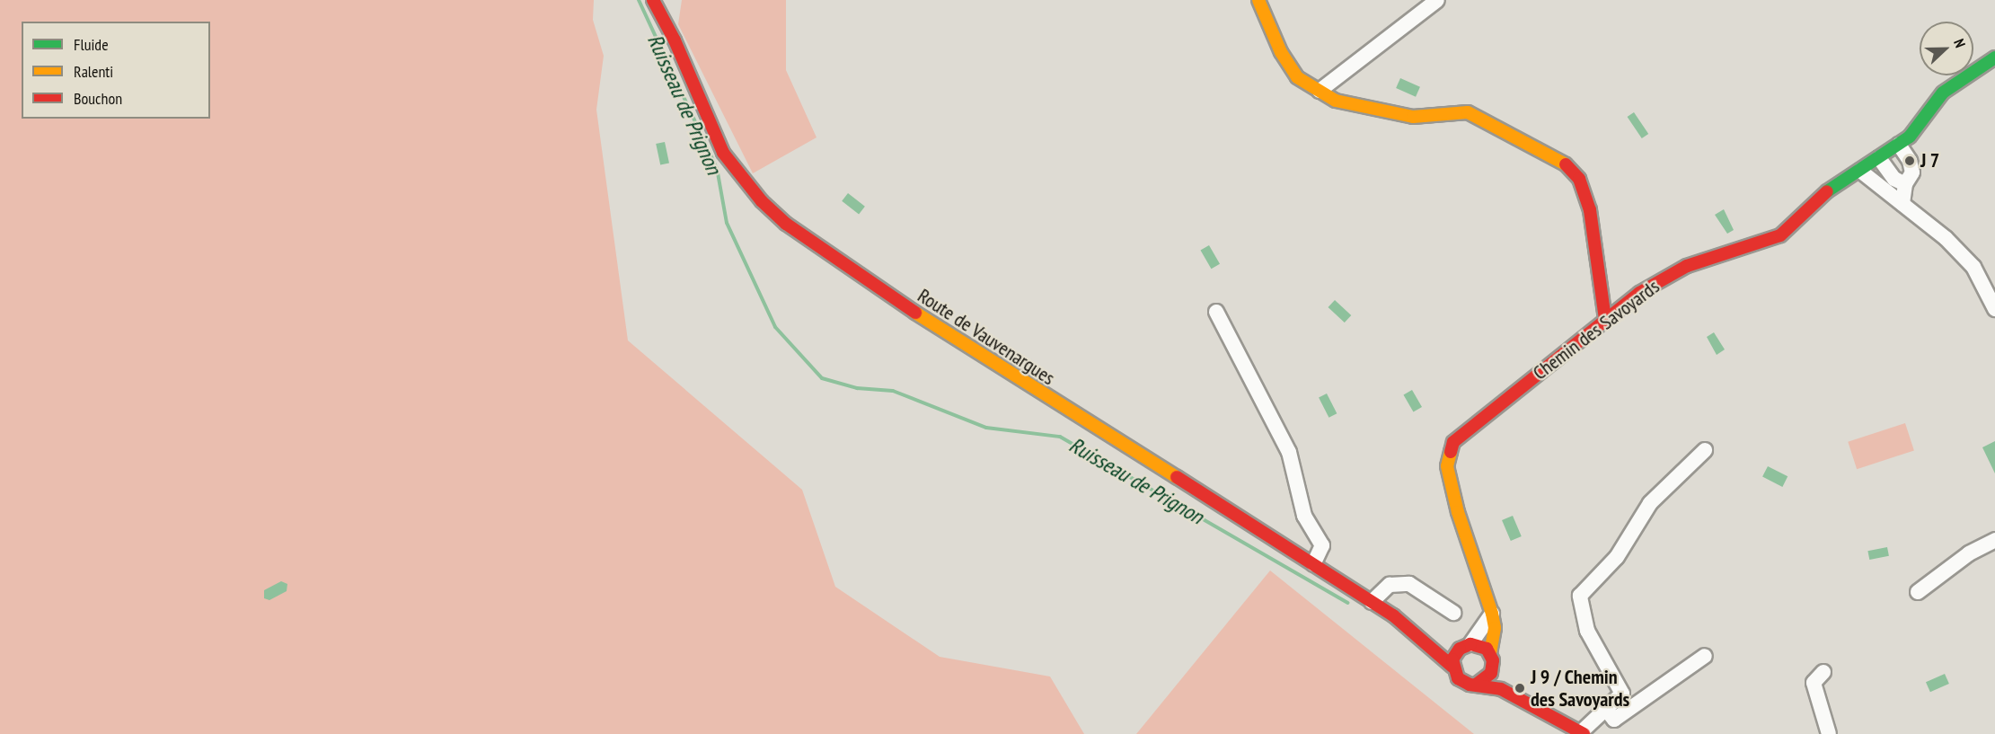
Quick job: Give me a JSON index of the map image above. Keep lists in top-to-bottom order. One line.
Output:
{"streets":{"main road":["Chemin des Savoyards","Route de Vauvenargues"]},"crossings":[["Chemin des Savoyards","Route de Vauvenargues"]],"water":["Ruisseau de Prignon"],"places":["J 7","J 9 / Chemin des Savoyards"],"legend":["Fluide","Ralenti","Bouchon"],"north":"right"}
